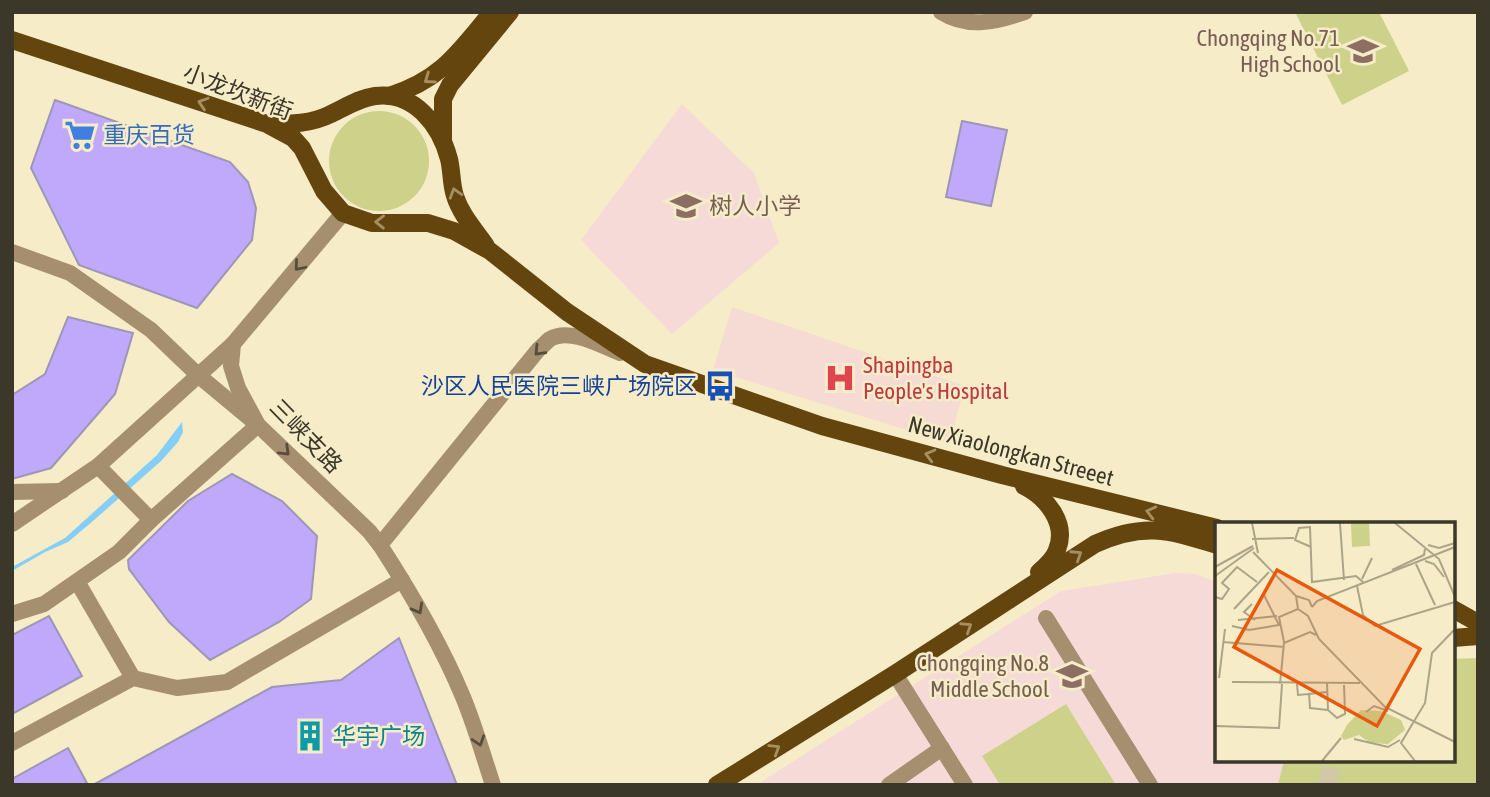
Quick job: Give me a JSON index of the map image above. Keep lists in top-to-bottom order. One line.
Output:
{"streets":{"main road":["小龙坎新街","New Xiaolongkan Streeet"],"street":["三峡支路"]},"one_way":["小龙坎新街","三峡支路","New Xiaolongkan Streeet"],"places":{"school or university":["Chongqing No.71 High School","树人小学","Chongqing No.8 Middle School"],"supermarket":["重庆百货"],"hospital":["Shapingba People's Hospital"],"bus stop":["沙区人民医院三峡广场院区"],"building":["华宇广场"]}}
